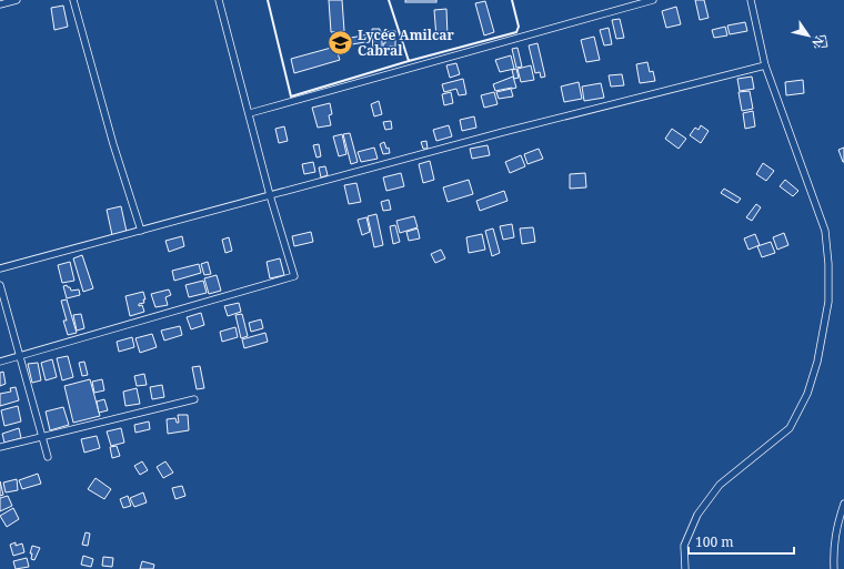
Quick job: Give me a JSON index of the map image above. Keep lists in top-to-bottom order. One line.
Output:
{"places":{"school or university":["Lycée Amilcar Cabral"]},"scale_bar":"100 m","north":"bottom right"}
